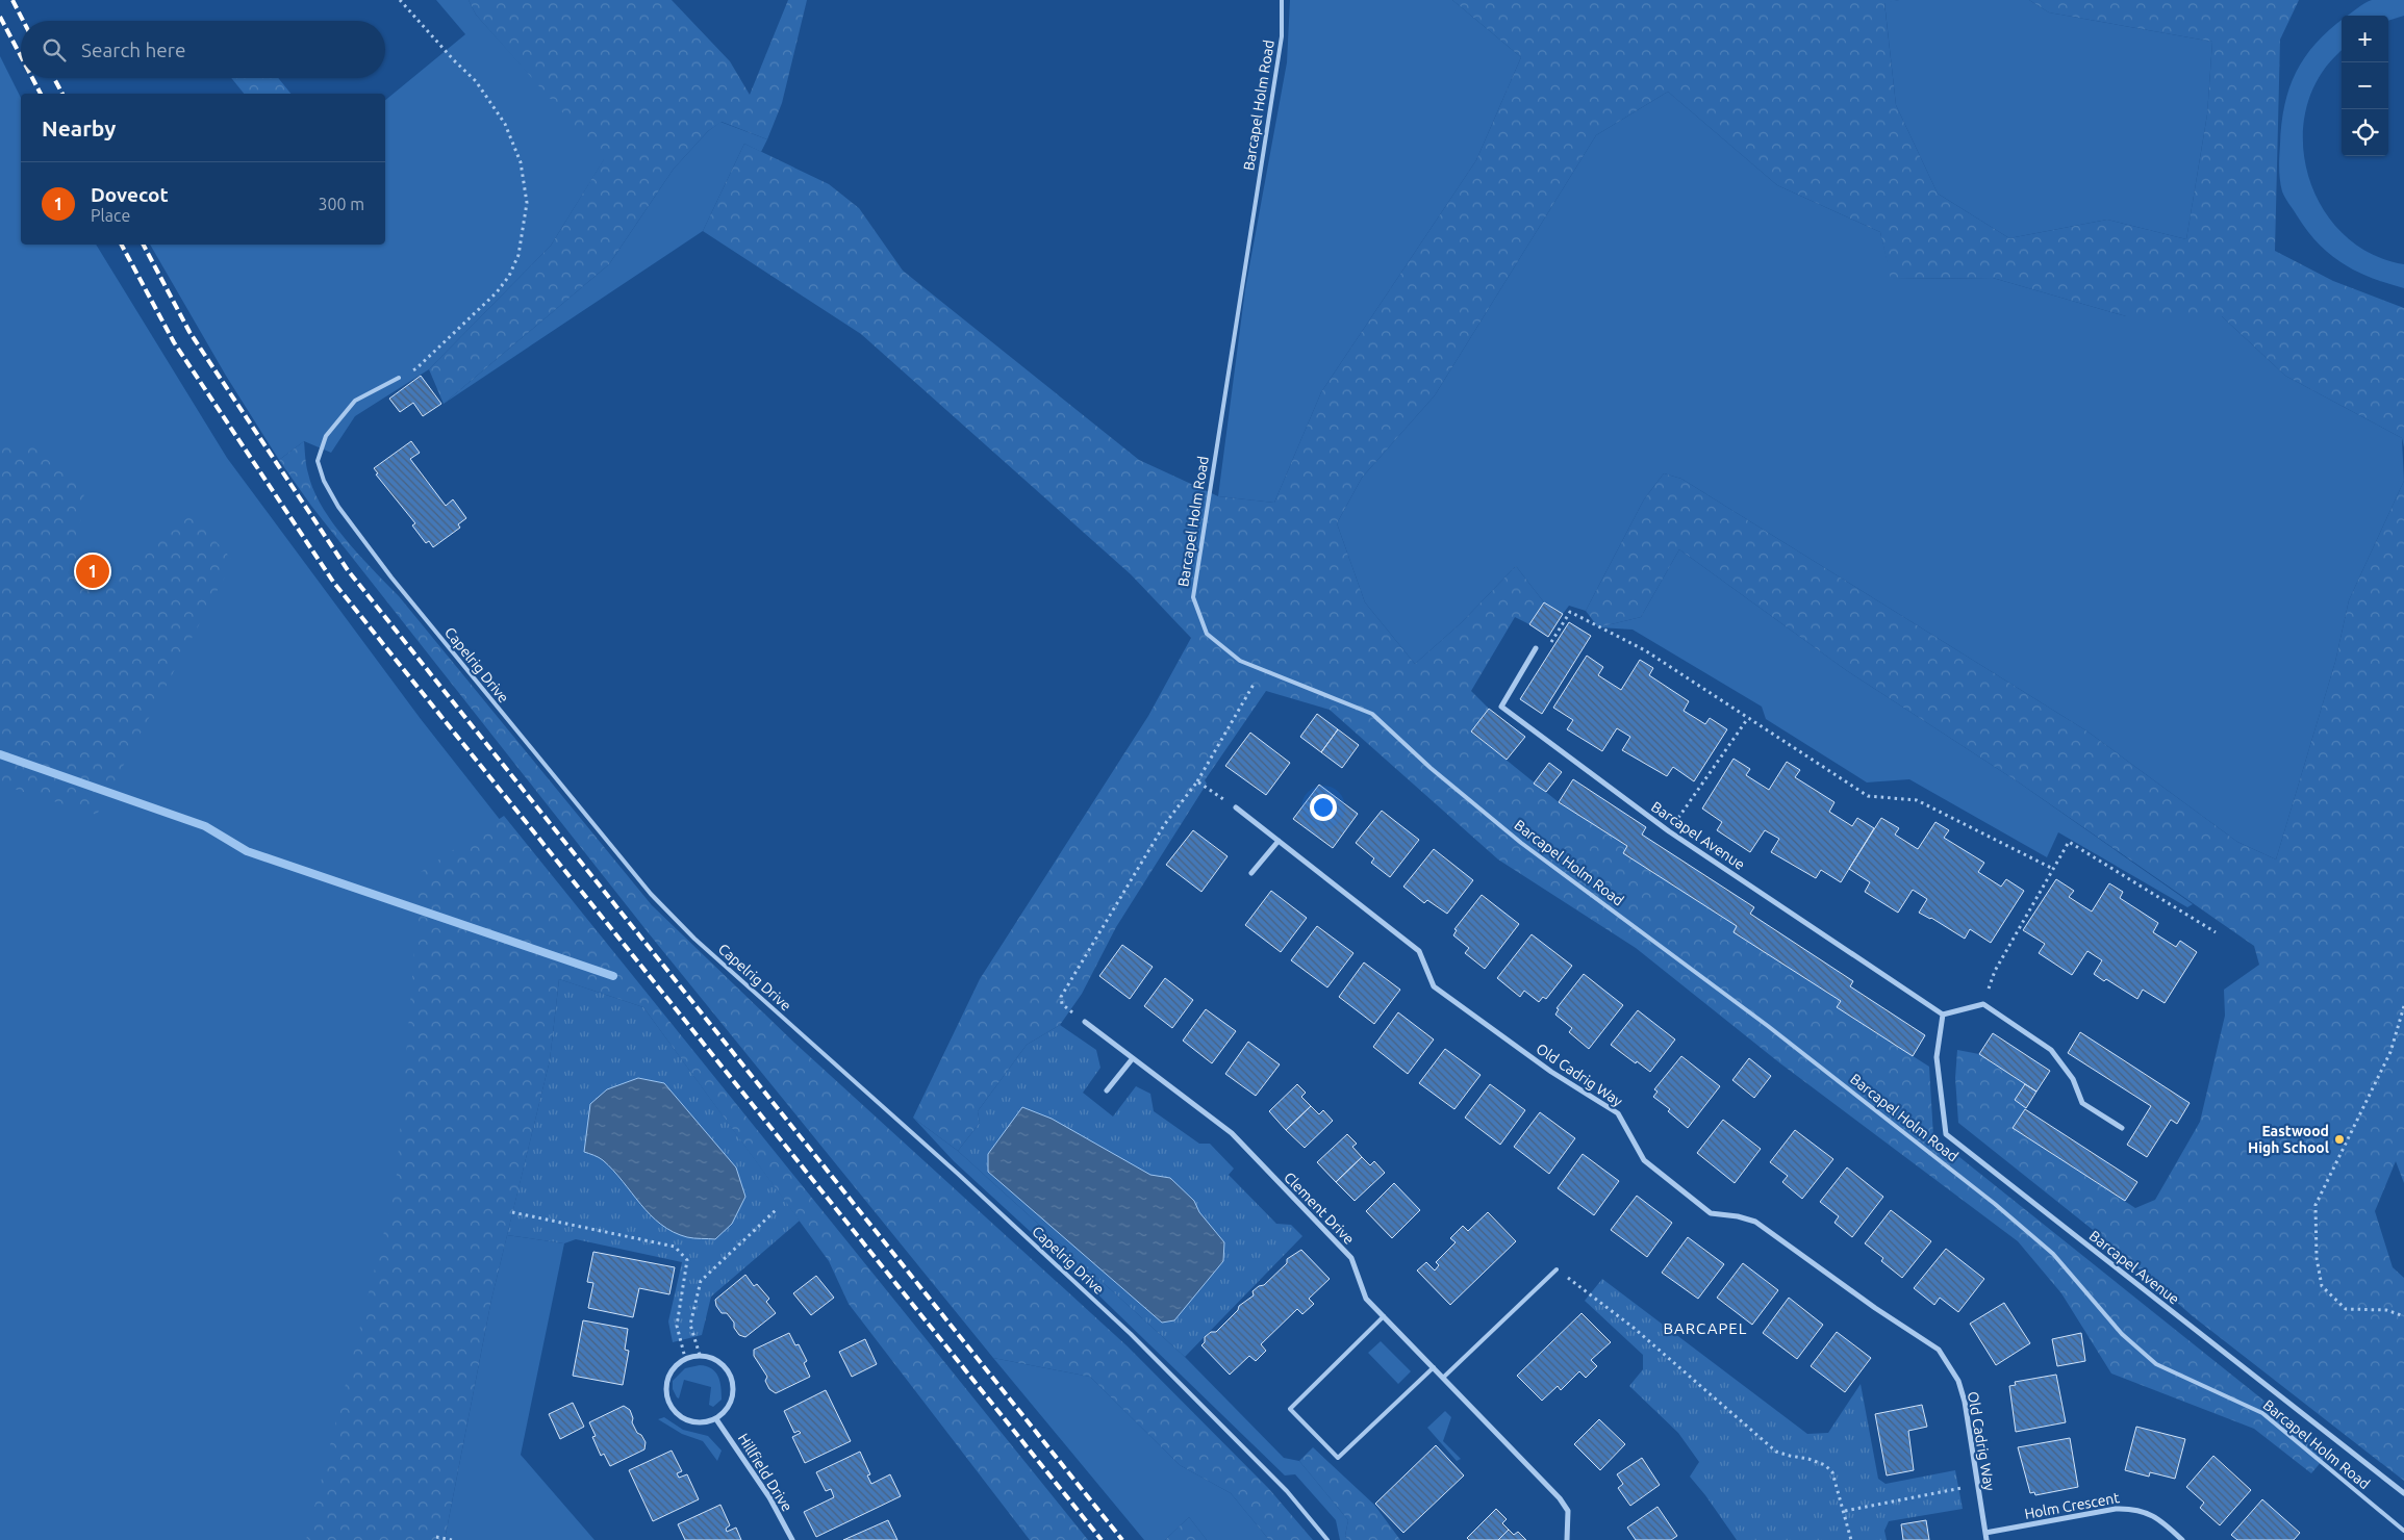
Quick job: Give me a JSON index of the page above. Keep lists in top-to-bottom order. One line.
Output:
{"streets":{"street":["Barcapel Avenue","Old Cadrig Way","Clement Drive","Hillfield Drive","Holm Crescent"],"lane":["Barcapel Holm Road","Capelrig Drive"]},"crossings":[["Old Cadrig Way","Holm Crescent"]],"districts":["BARCAPEL"],"places":["Eastwood High School"],"page":{"map_buttons":["+","−"],"search":"Search here","heading":"Nearby","list":[{"mark":"1","name":"Dovecot","note":"Place","value":"300 m"}],"pins":"1"}}
